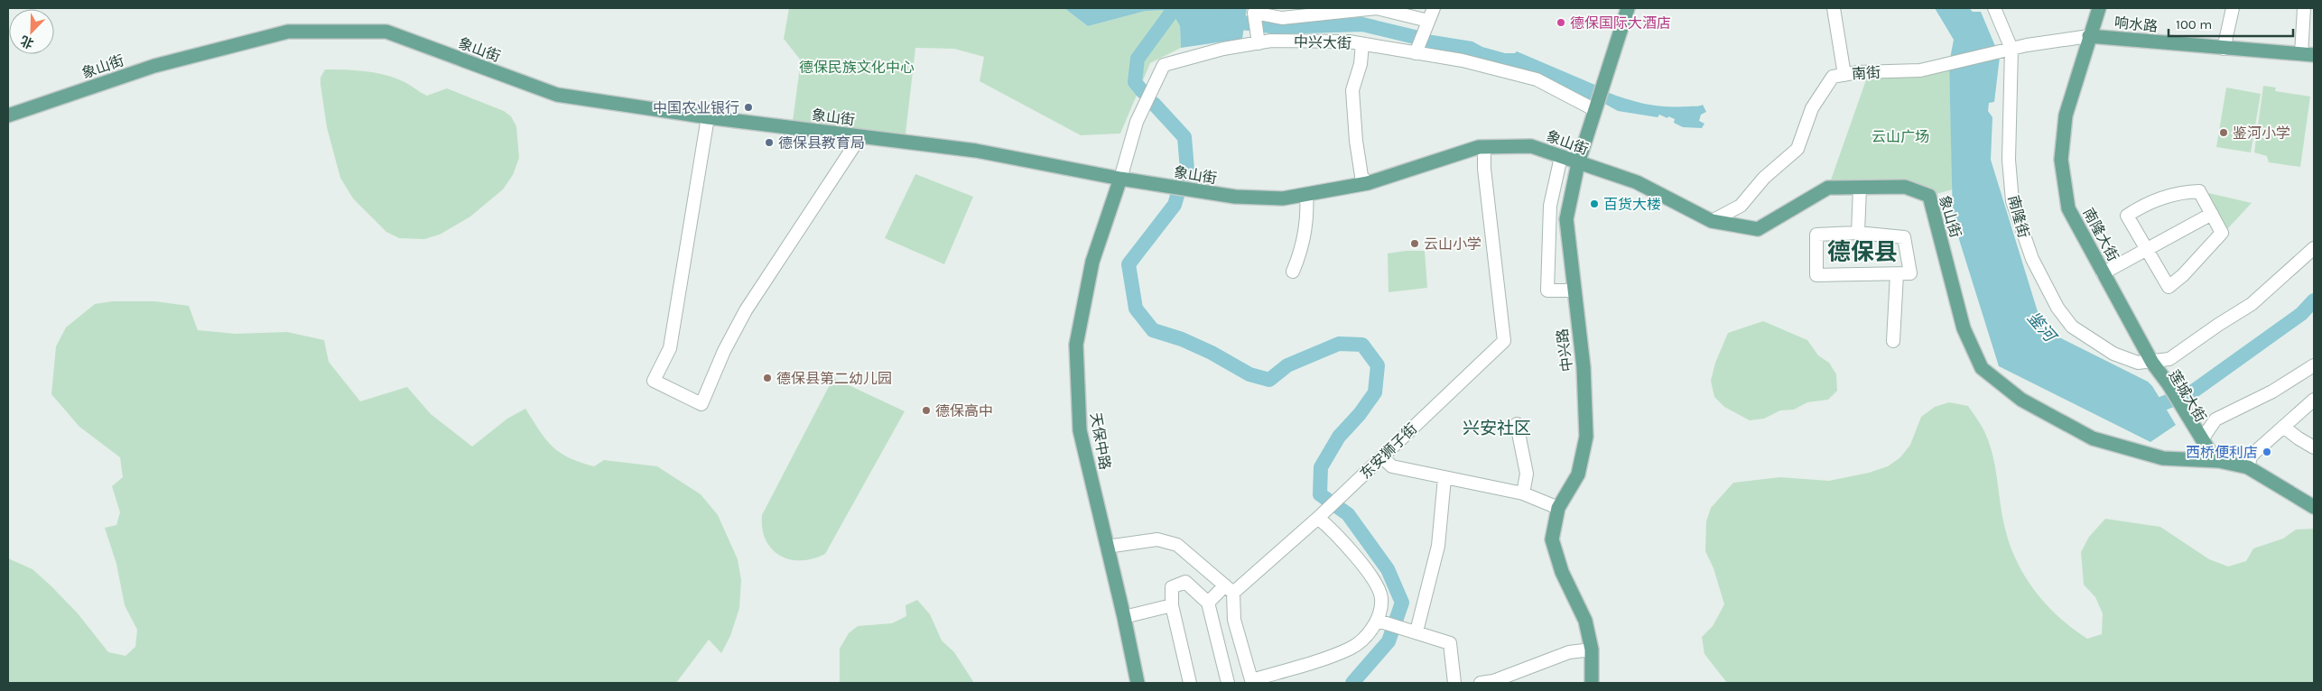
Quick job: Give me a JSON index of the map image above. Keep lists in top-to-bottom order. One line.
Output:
{"streets":{"main road":["响水路","象山街","南隆大街","中兴路","莲城大街","天保中路"],"street":["中兴大街","南街","南隆街","东安狮子街"]},"crossings":[["响水路","南街"],["响水路","南隆大街"],["中兴大街","象山街"],["中兴大街","中兴路"],["中兴大街","天保中路"],["象山街","南街"],["象山街","中兴路"],["象山街","莲城大街"],["象山街","天保中路"],["象山街","东安狮子街"],["南街","南隆街"],["南街","南隆大街"],["南隆街","南隆大街"],["南隆街","莲城大街"],["南隆大街","莲城大街"]],"districts":["德保县","兴安社区"],"water":["鉴河"],"parks":["德保民族文化中心","云山广场"],"places":["德保国际大酒店","中国农业银行","鉴河小学","德保县教育局","百货大楼","云山小学","德保县第二幼儿园","德保高中","西桥便利店"],"scale_bar":"100 m","north":"bottom left"}
